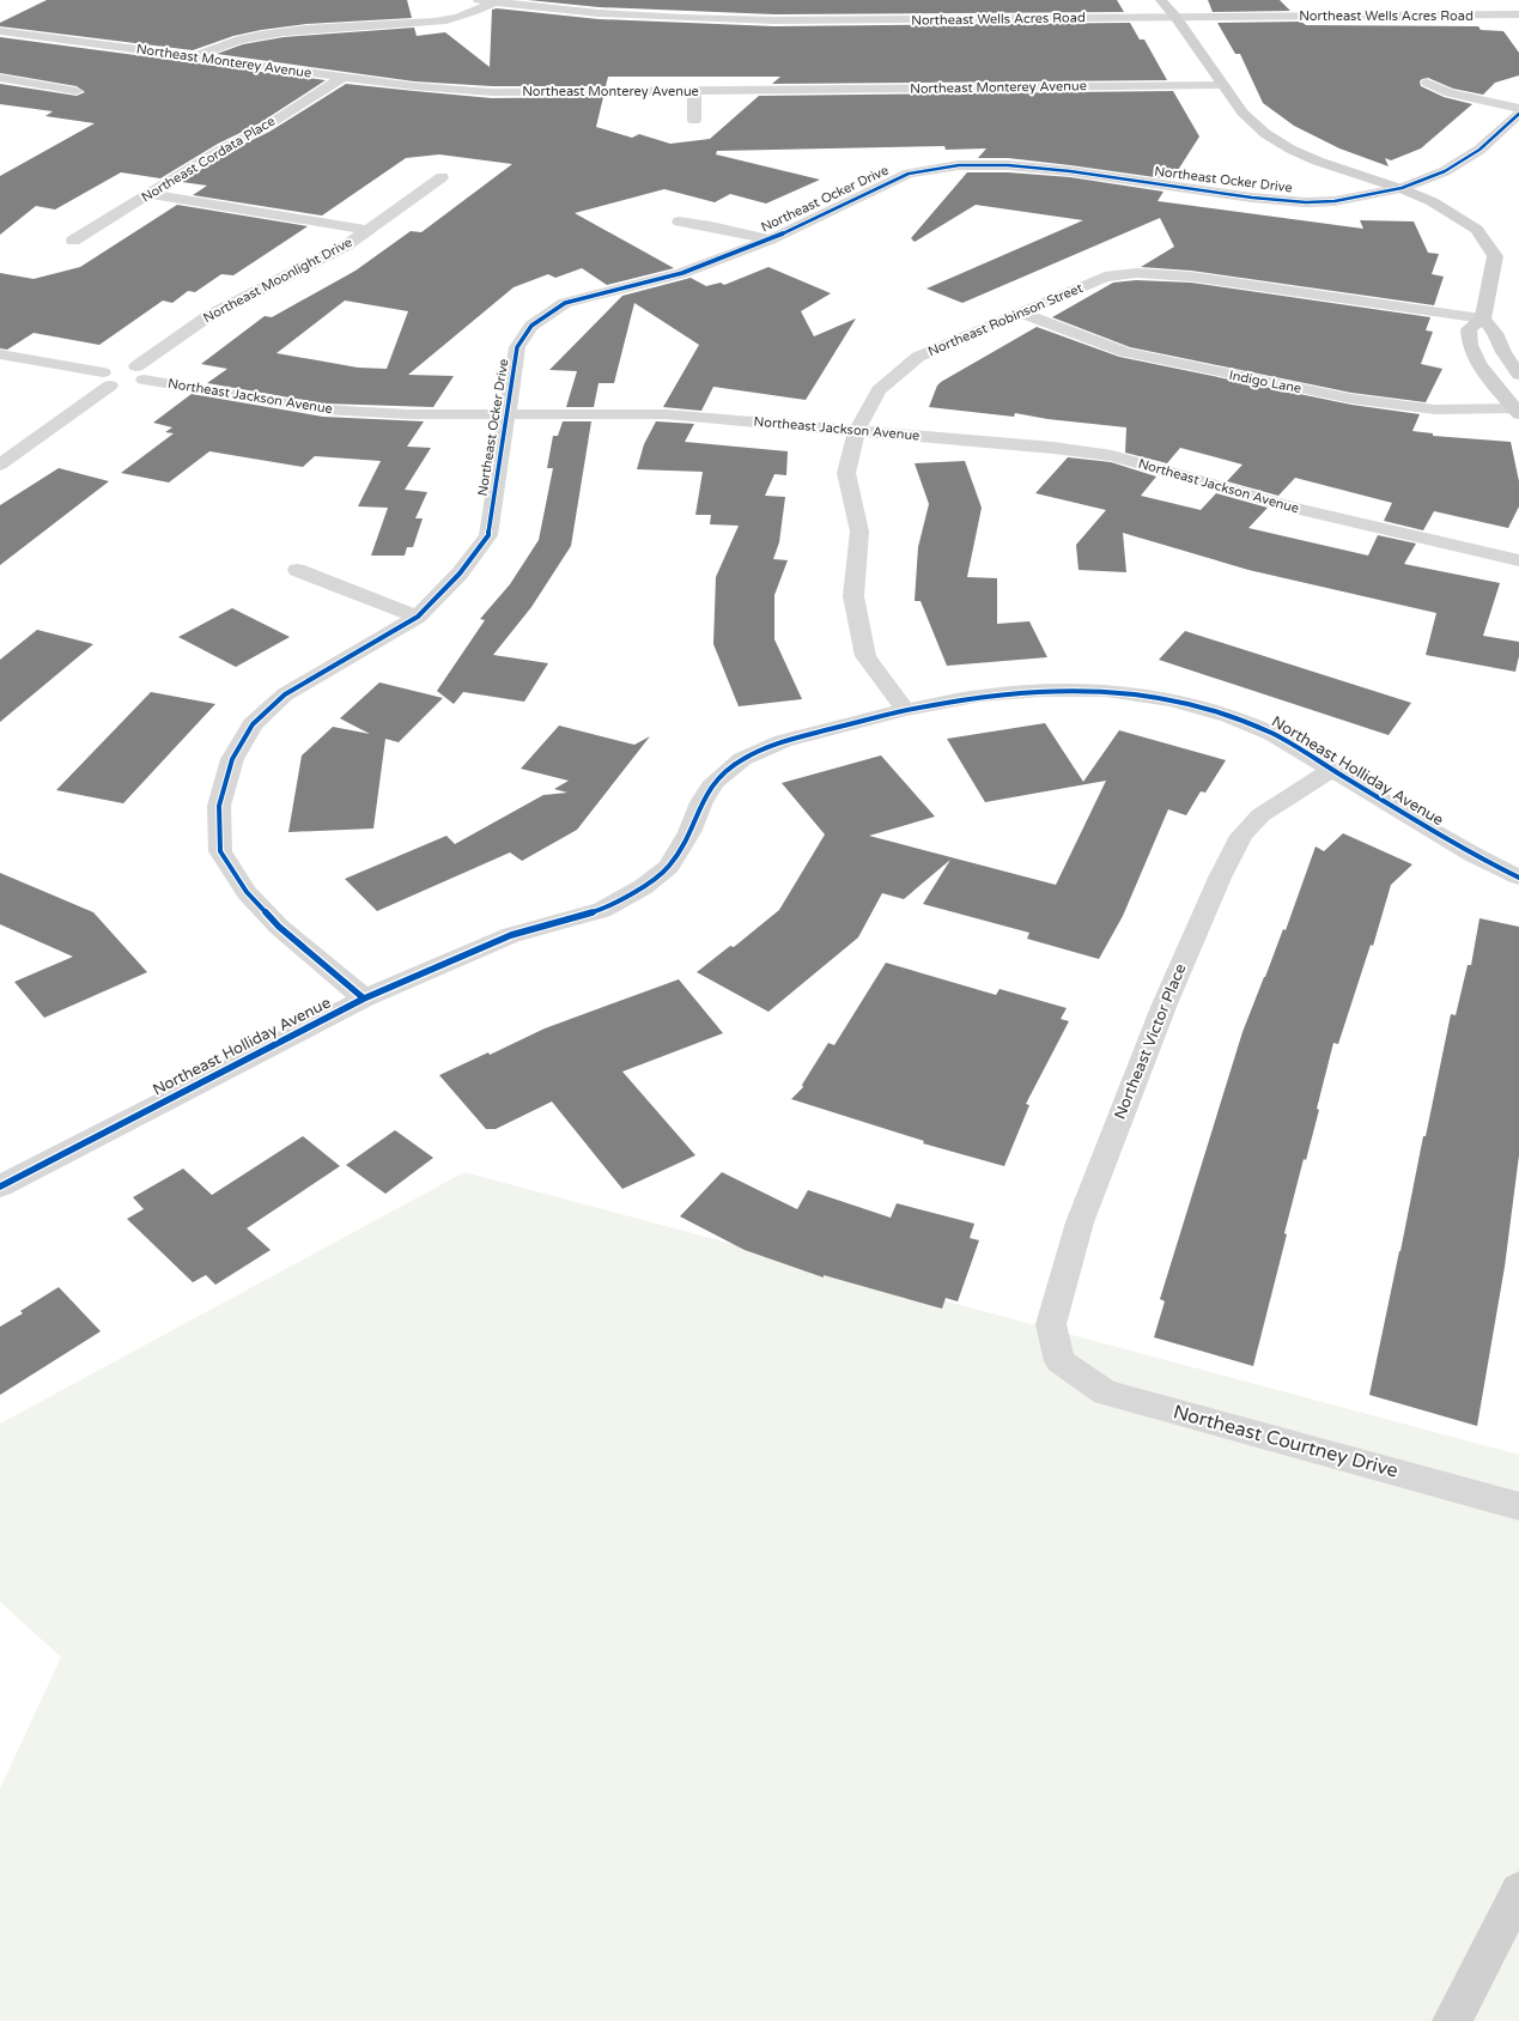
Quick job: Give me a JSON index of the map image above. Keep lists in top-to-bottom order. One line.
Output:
{"streets":{"street":["Northeast Wells Acres Road","Northeast Monterey Avenue","Northeast Cordata Place","Northeast Ocker Drive","Northeast Moonlight Drive","Northeast Robinson Street","Indigo Lane","Northeast Jackson Avenue","Northeast Holliday Avenue","Northeast Victor Place","Northeast Courtney Drive"]},"crossings":[["Northeast Monterey Avenue","Northeast Cordata Place"],["Northeast Ocker Drive","Northeast Jackson Avenue"],["Northeast Ocker Drive","Northeast Holliday Avenue"],["Northeast Moonlight Drive","Northeast Jackson Avenue"],["Northeast Robinson Street","Indigo Lane"],["Northeast Robinson Street","Northeast Jackson Avenue"],["Northeast Robinson Street","Northeast Holliday Avenue"],["Northeast Holliday Avenue","Northeast Victor Place"],["Northeast Victor Place","Northeast Courtney Drive"]]}
